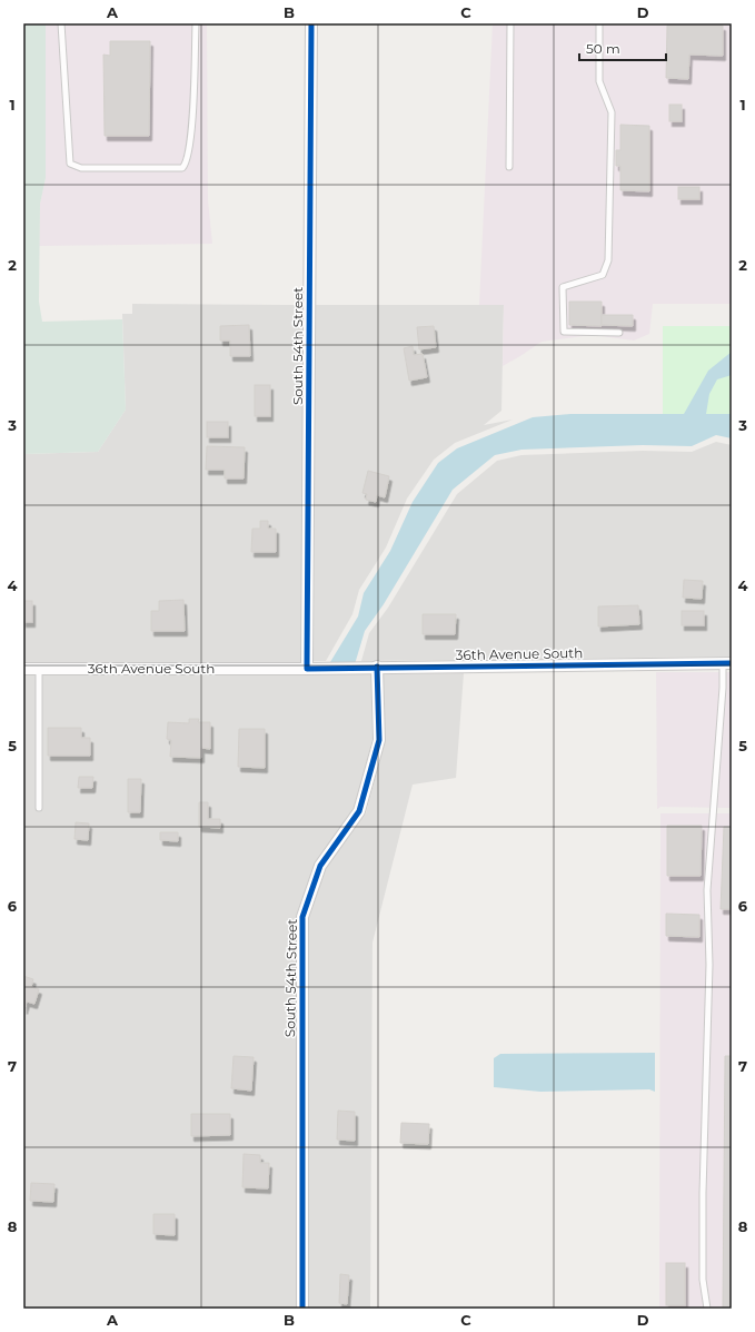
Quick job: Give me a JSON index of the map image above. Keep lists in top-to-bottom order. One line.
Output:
{"streets":{"street":["South 54th Street","36th Avenue South"]},"crossings":[["South 54th Street","36th Avenue South"]],"scale_bar":"50 m","grid":{"columns":["A","B","C","D"],"rows":["1","2","3","4","5","6","7","8"]}}
